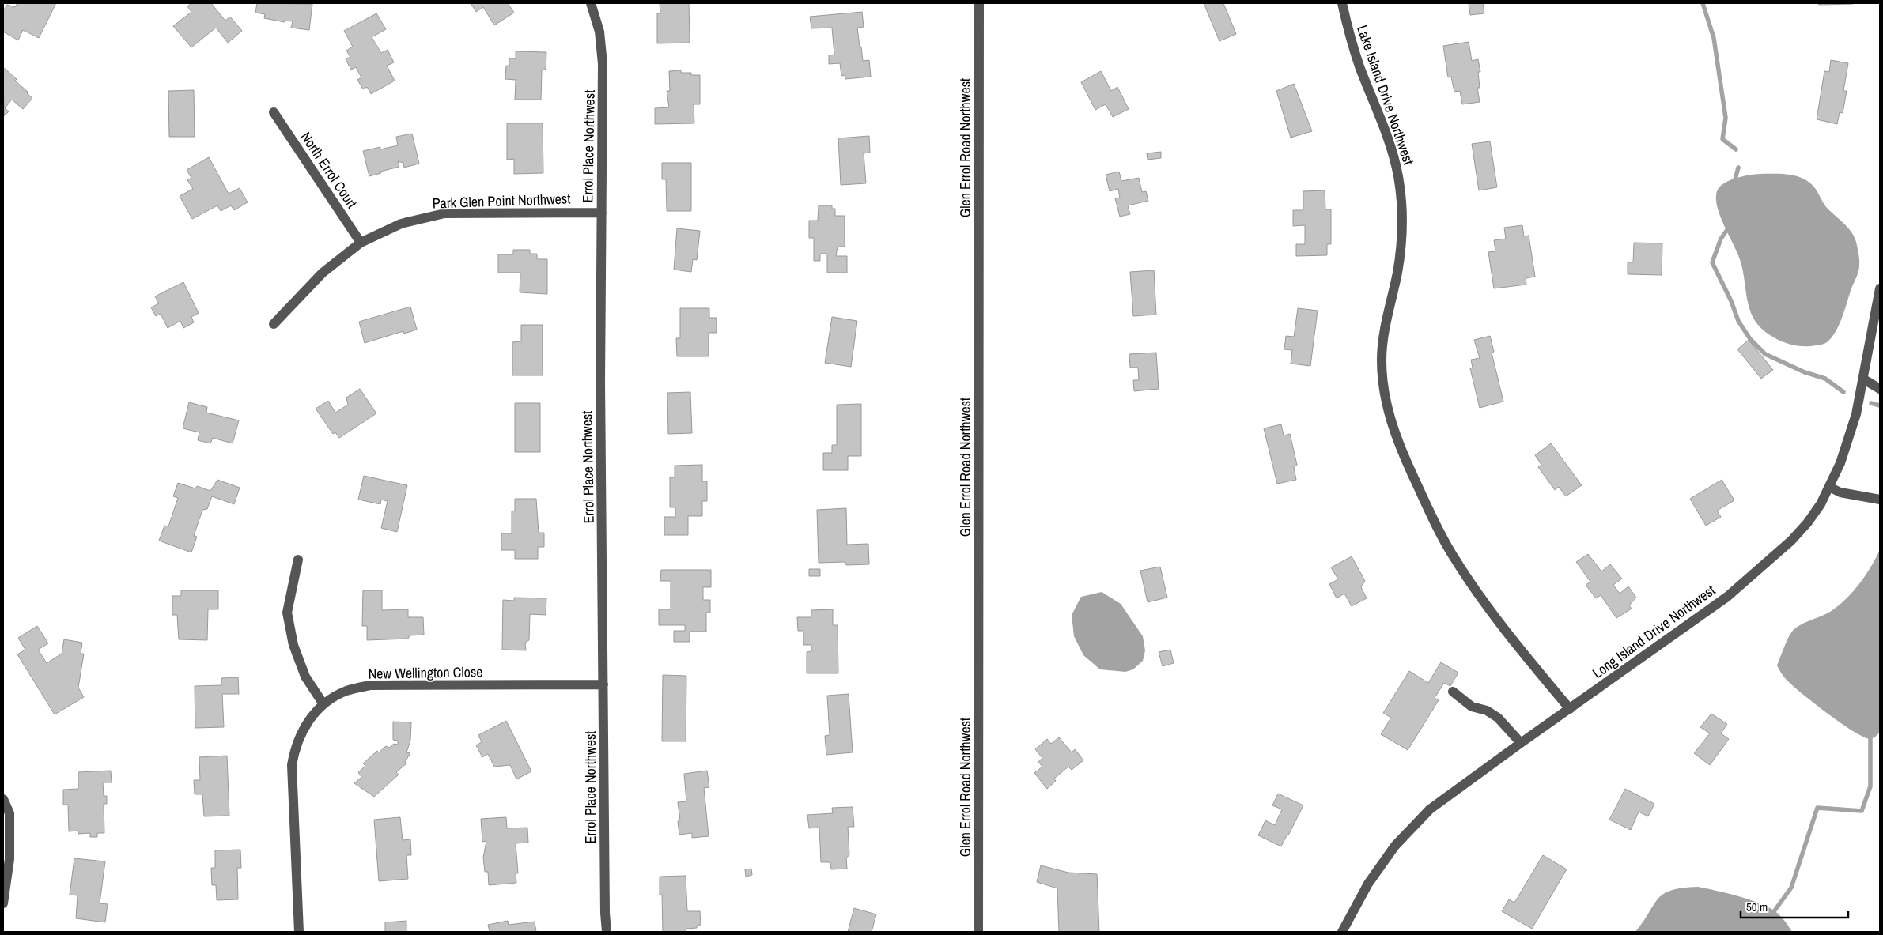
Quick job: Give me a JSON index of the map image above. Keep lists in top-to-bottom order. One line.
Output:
{"streets":{"street":["Lake Island Drive Northwest","Errol Place Northwest","Glen Errol Road Northwest","North Errol Court","Park Glen Point Northwest","Long Island Drive Northwest","New Wellington Close"]},"crossings":[["Lake Island Drive Northwest","Long Island Drive Northwest"],["Errol Place Northwest","Park Glen Point Northwest"],["Errol Place Northwest","New Wellington Close"],["North Errol Court","Park Glen Point Northwest"]],"scale_bar":"50 m"}
